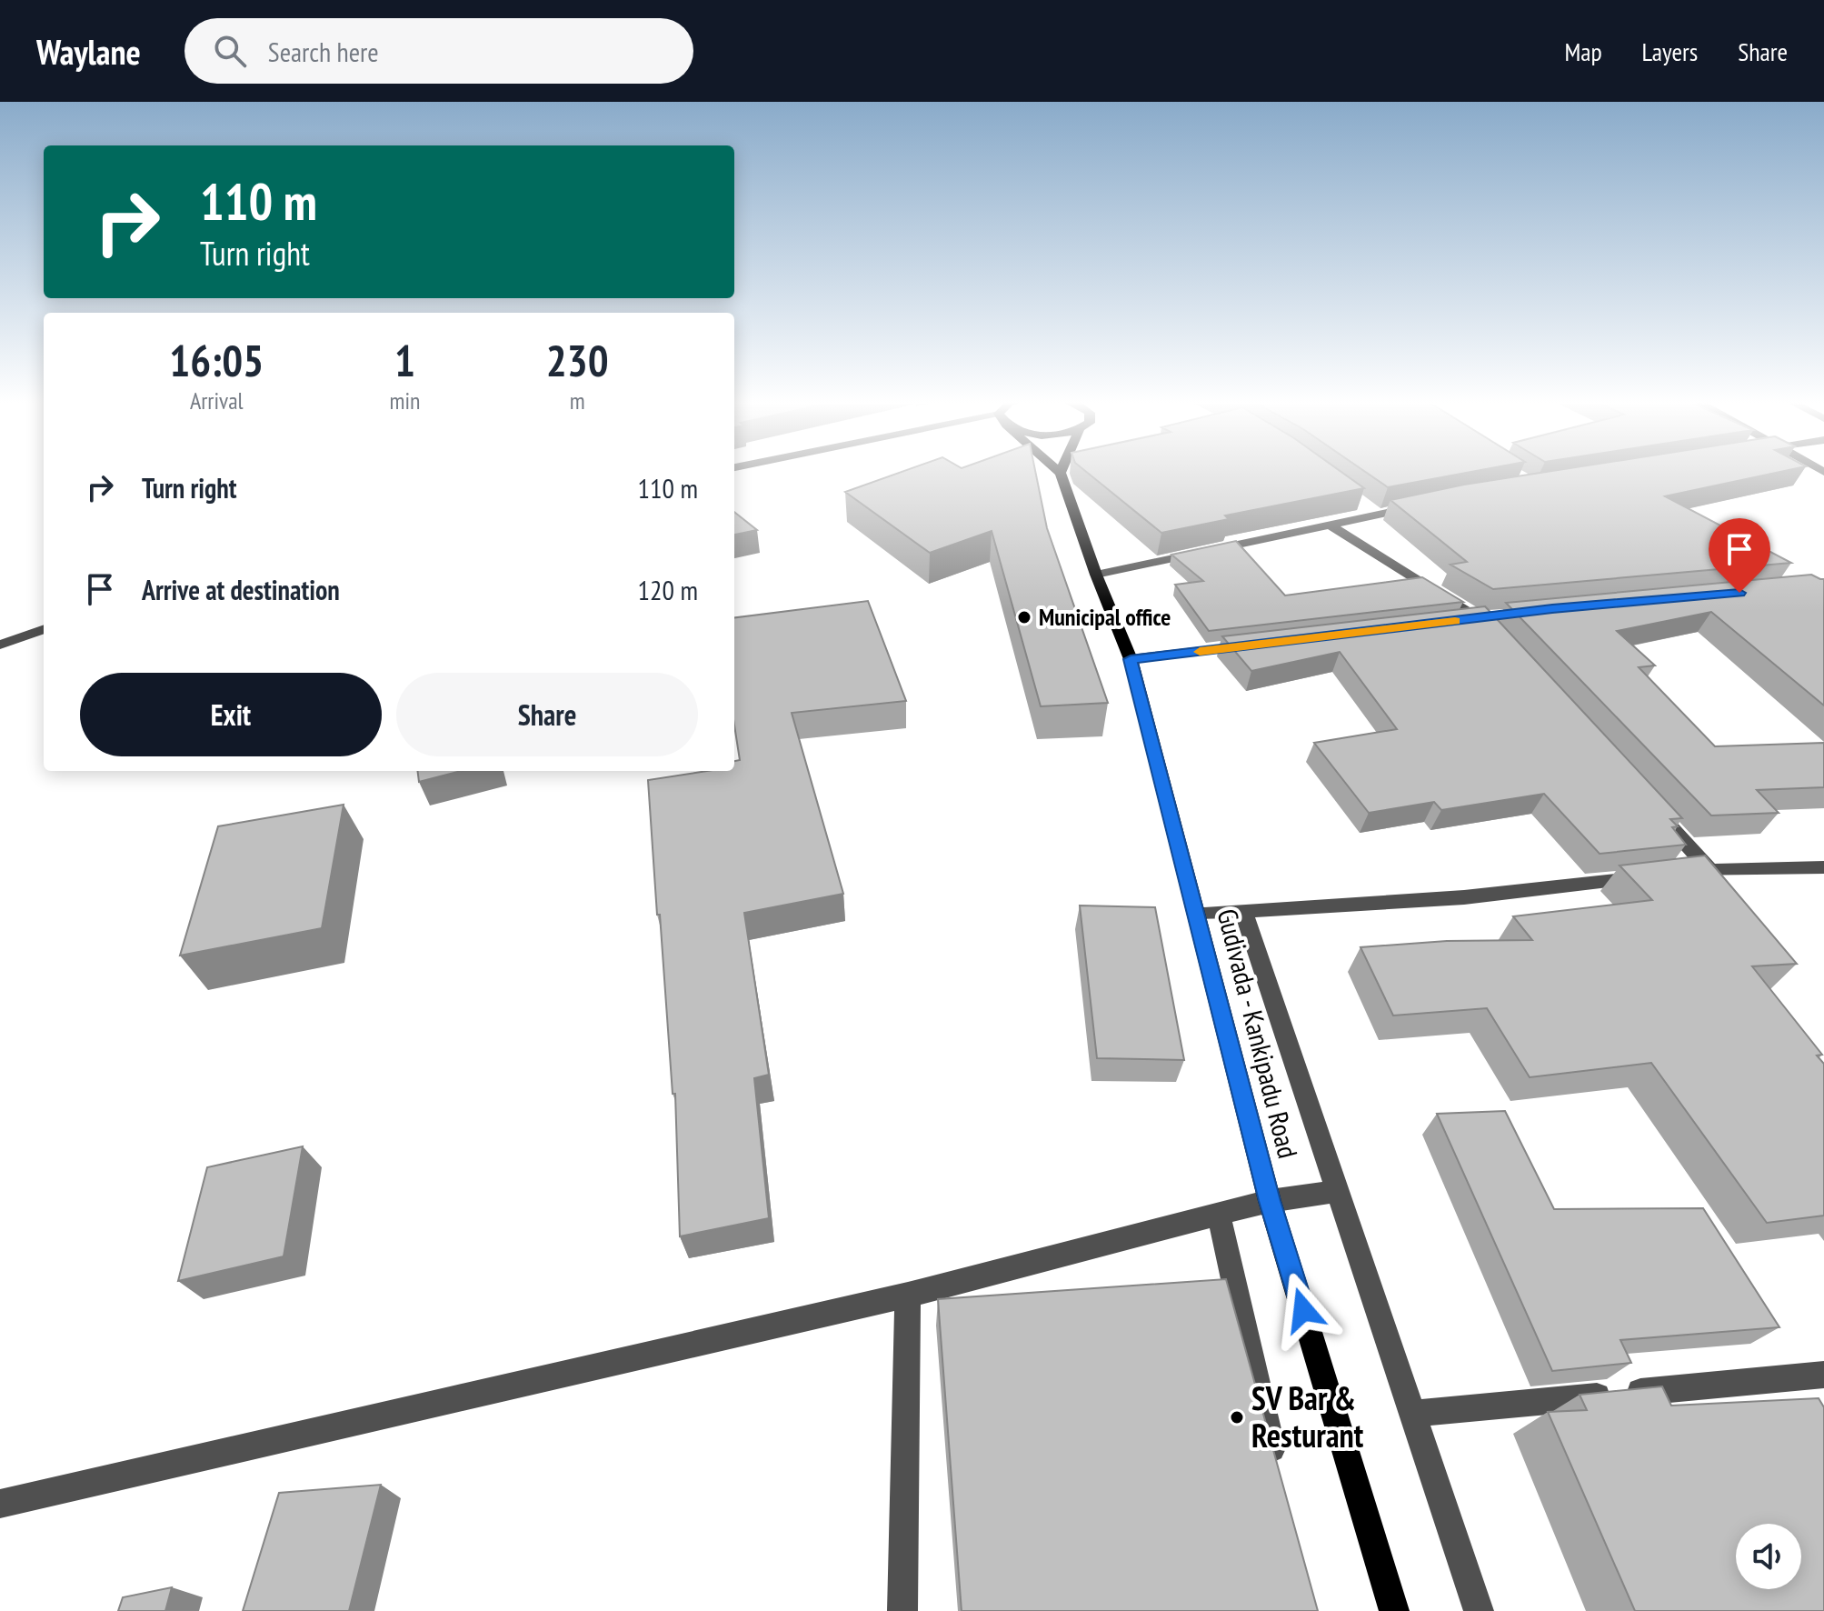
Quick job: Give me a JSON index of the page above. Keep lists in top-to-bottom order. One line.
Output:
{"streets":{"main road":["Gudivada - Kankipadu Road"]},"places":["Municipal office","SV Bar & Resturant"],"page":{"header":"Waylane","search":"Search here","nav":["Map","Layers","Share"],"turn":["110 m","Turn right"],"eta":["16:05","Arrival","1","min","230","m"],"list":[{"name":"Turn right","value":"110 m"},{"name":"Arrive at destination","value":"120 m"}],"buttons":["Exit","Share"]}}
